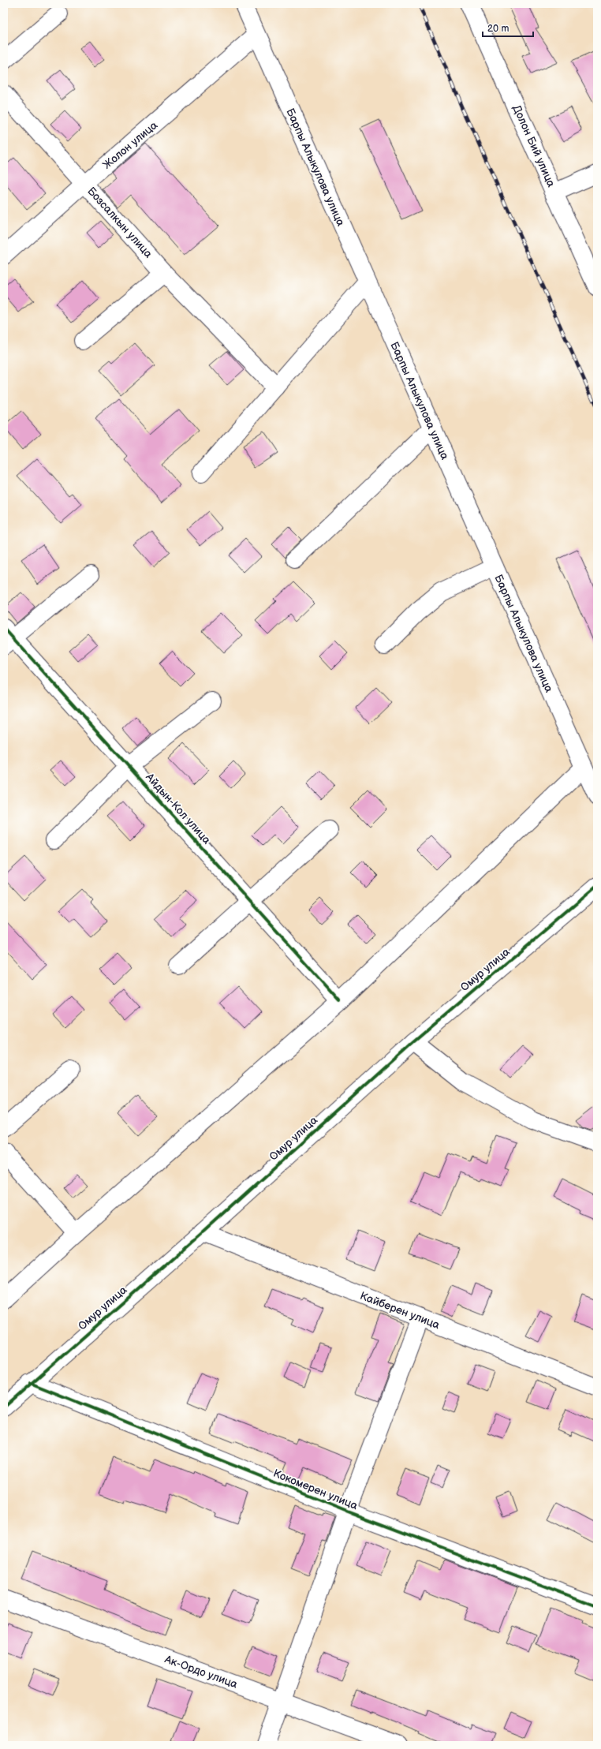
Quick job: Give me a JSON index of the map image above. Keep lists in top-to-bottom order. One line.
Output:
{"streets":{"street":["Жолон улица","Долон Бий улица","Барпы Алыкулова улица","Бозсалкын улица","Айдын-Кол улица","Омур улица","Кайберен улица","Кокомерен улица","Ак-Ордо улица"]},"crossings":[["Жолон улица","Барпы Алыкулова улица"],["Жолон улица","Бозсалкын улица"],["Омур улица","Кайберен улица"],["Омур улица","Кокомерен улица"]],"scale_bar":"20 m"}
